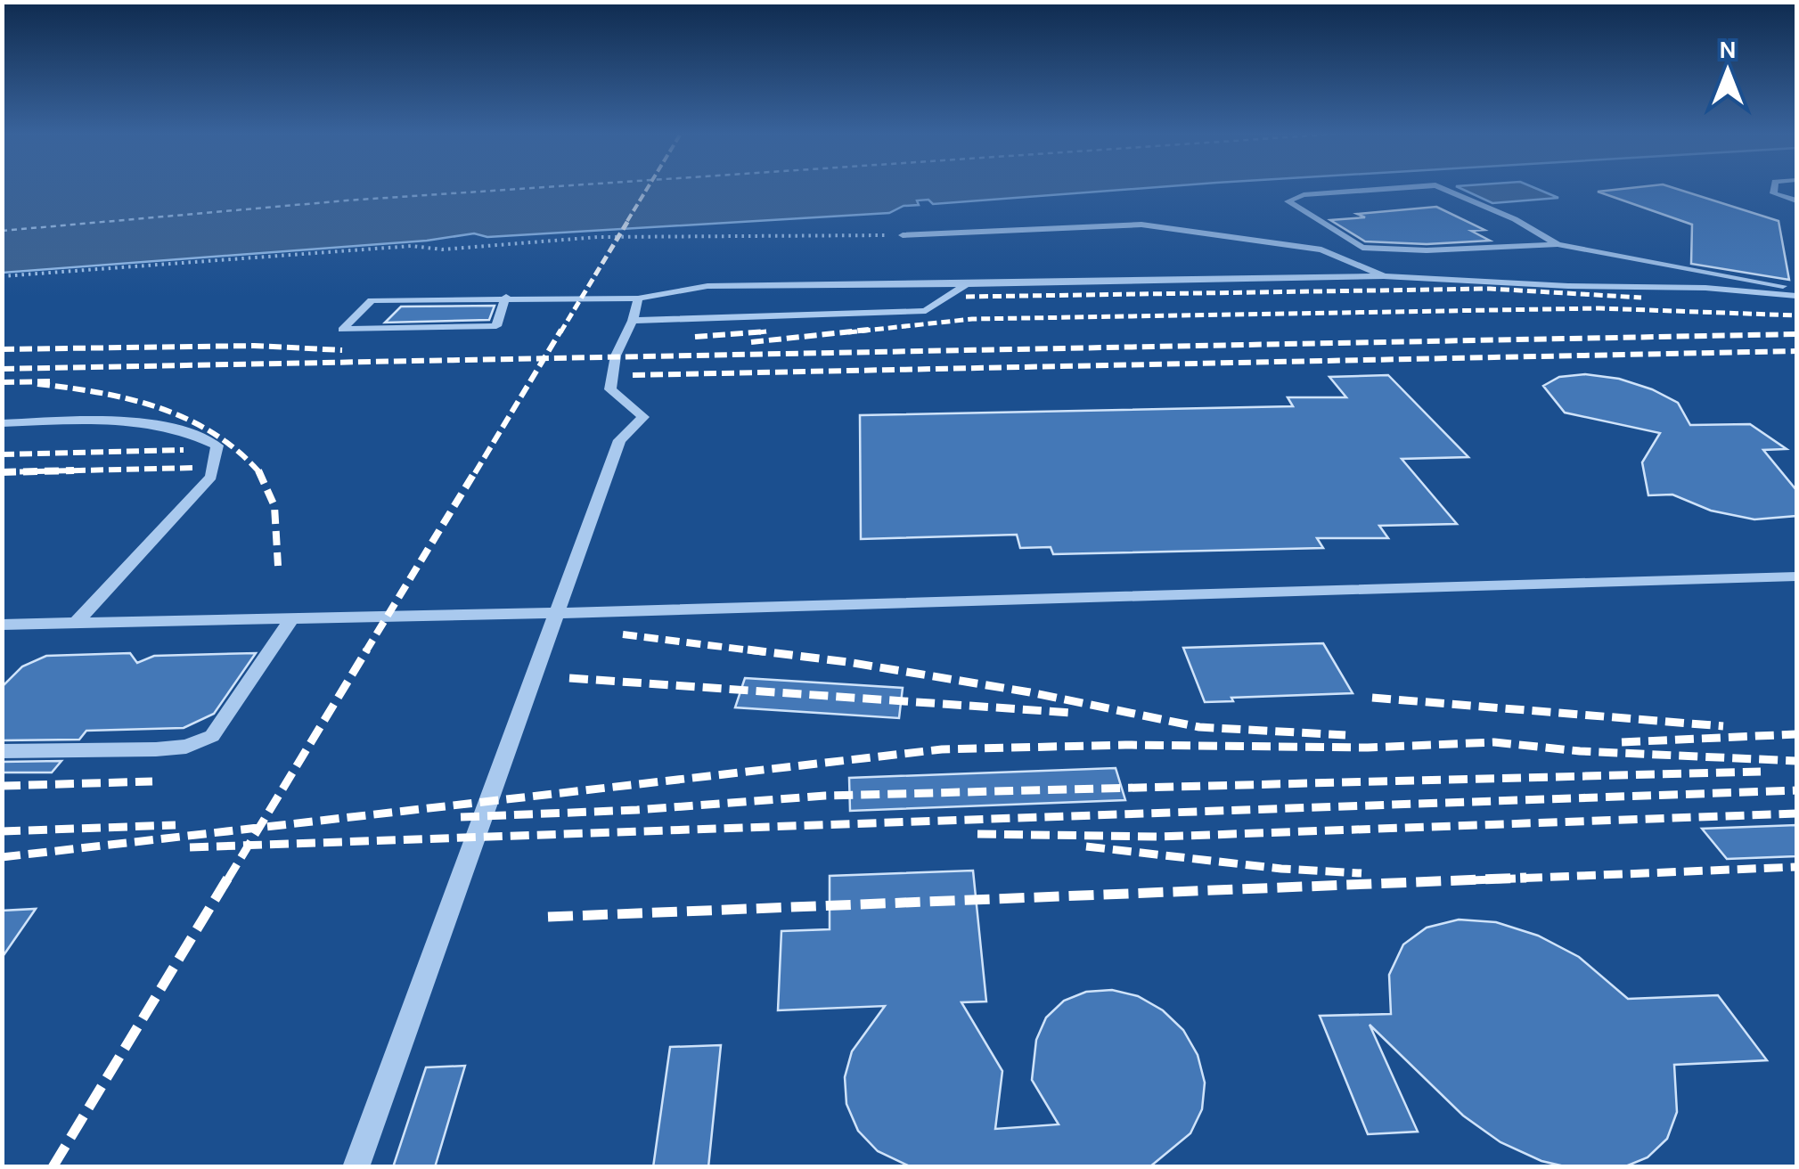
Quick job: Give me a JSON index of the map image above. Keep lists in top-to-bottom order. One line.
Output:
{"north":"top"}
